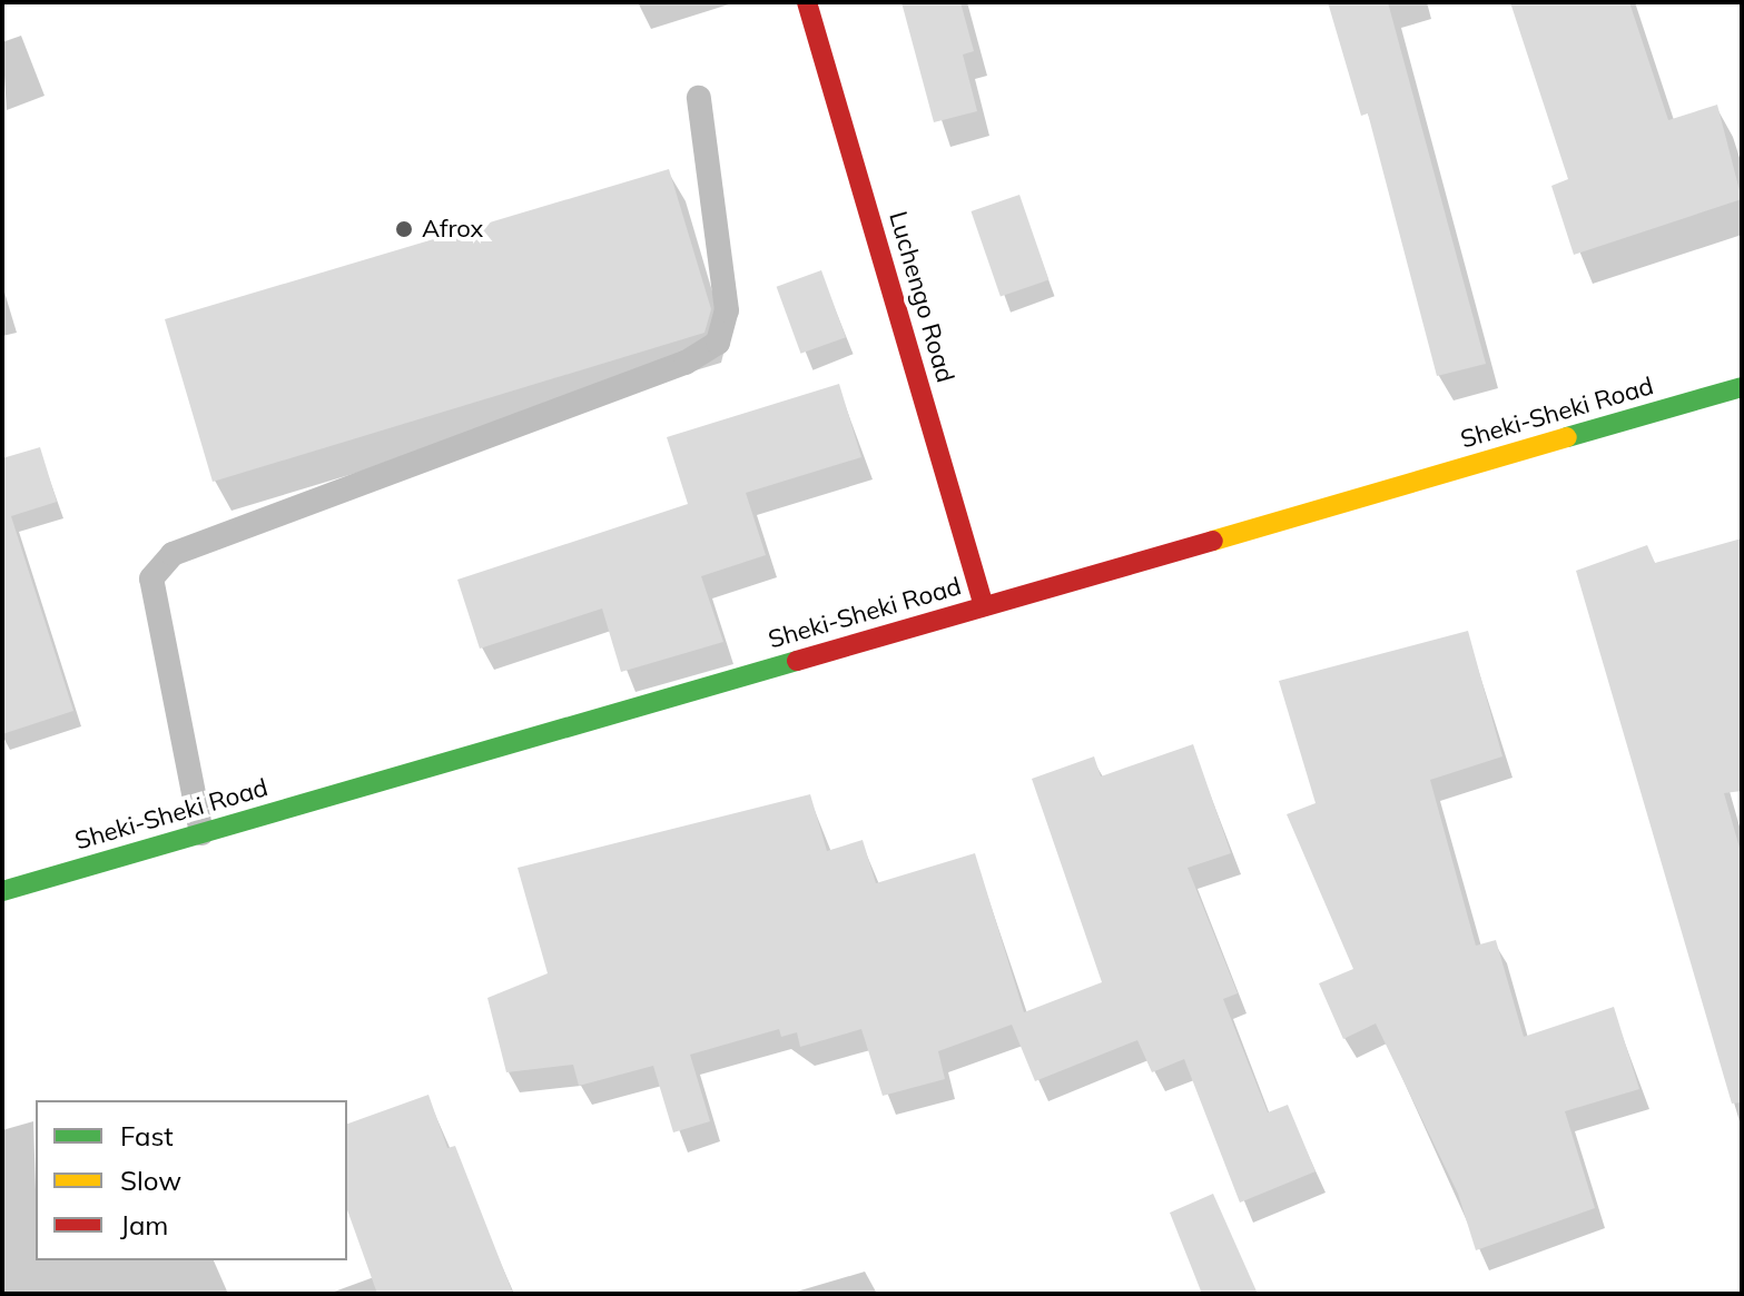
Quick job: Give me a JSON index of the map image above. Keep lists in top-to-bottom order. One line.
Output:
{"streets":{"street":["Luchengo Road","Sheki-Sheki Road"]},"crossings":[["Luchengo Road","Sheki-Sheki Road"]],"places":["Afrox"],"legend":["Fast","Slow","Jam"]}
